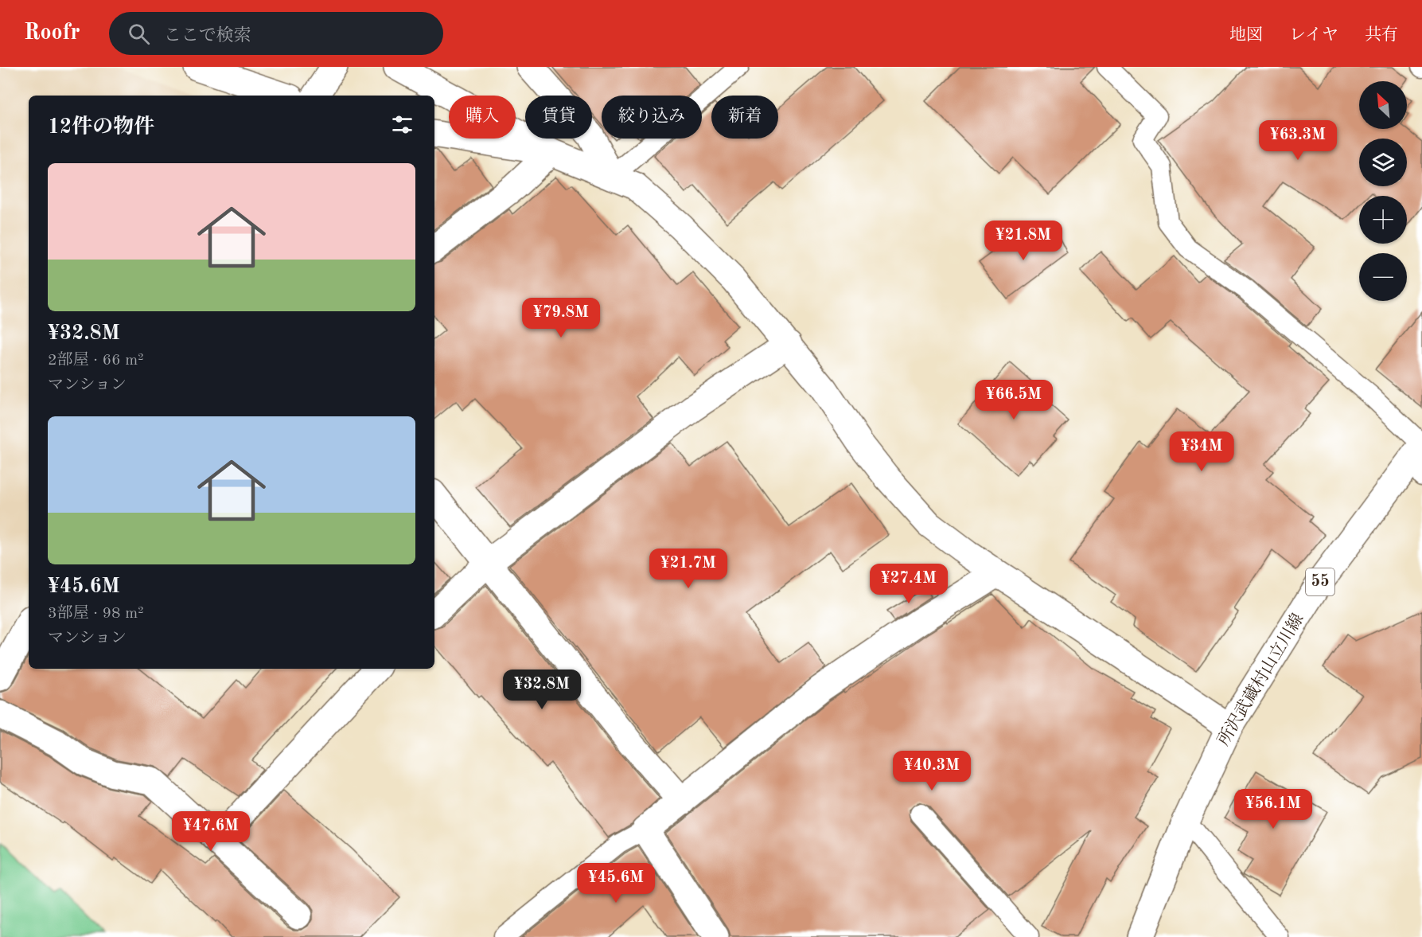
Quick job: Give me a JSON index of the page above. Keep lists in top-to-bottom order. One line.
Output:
{"streets":{"street":["55","所沢武蔵村山立川線"]},"north":"top left","page":{"header":"Roofr","search":"ここで検索","nav":["地図","レイヤ","共有"],"map_buttons":["+","−"],"chip":["購入","賃貸","絞り込み","新着"],"heading":"12件の物件","price":["¥63.3M","¥21.8M","¥79.8M","¥66.5M","¥34M","¥21.7M","¥27.4M","¥32.8M","¥40.3M","¥56.1M","¥47.6M","¥45.6M"],"list":[{"name":"¥32.8M","note":"2部屋 · 66 m² · マンション"},{"name":"¥45.6M","note":"3部屋 · 98 m² · マンション"}]}}
